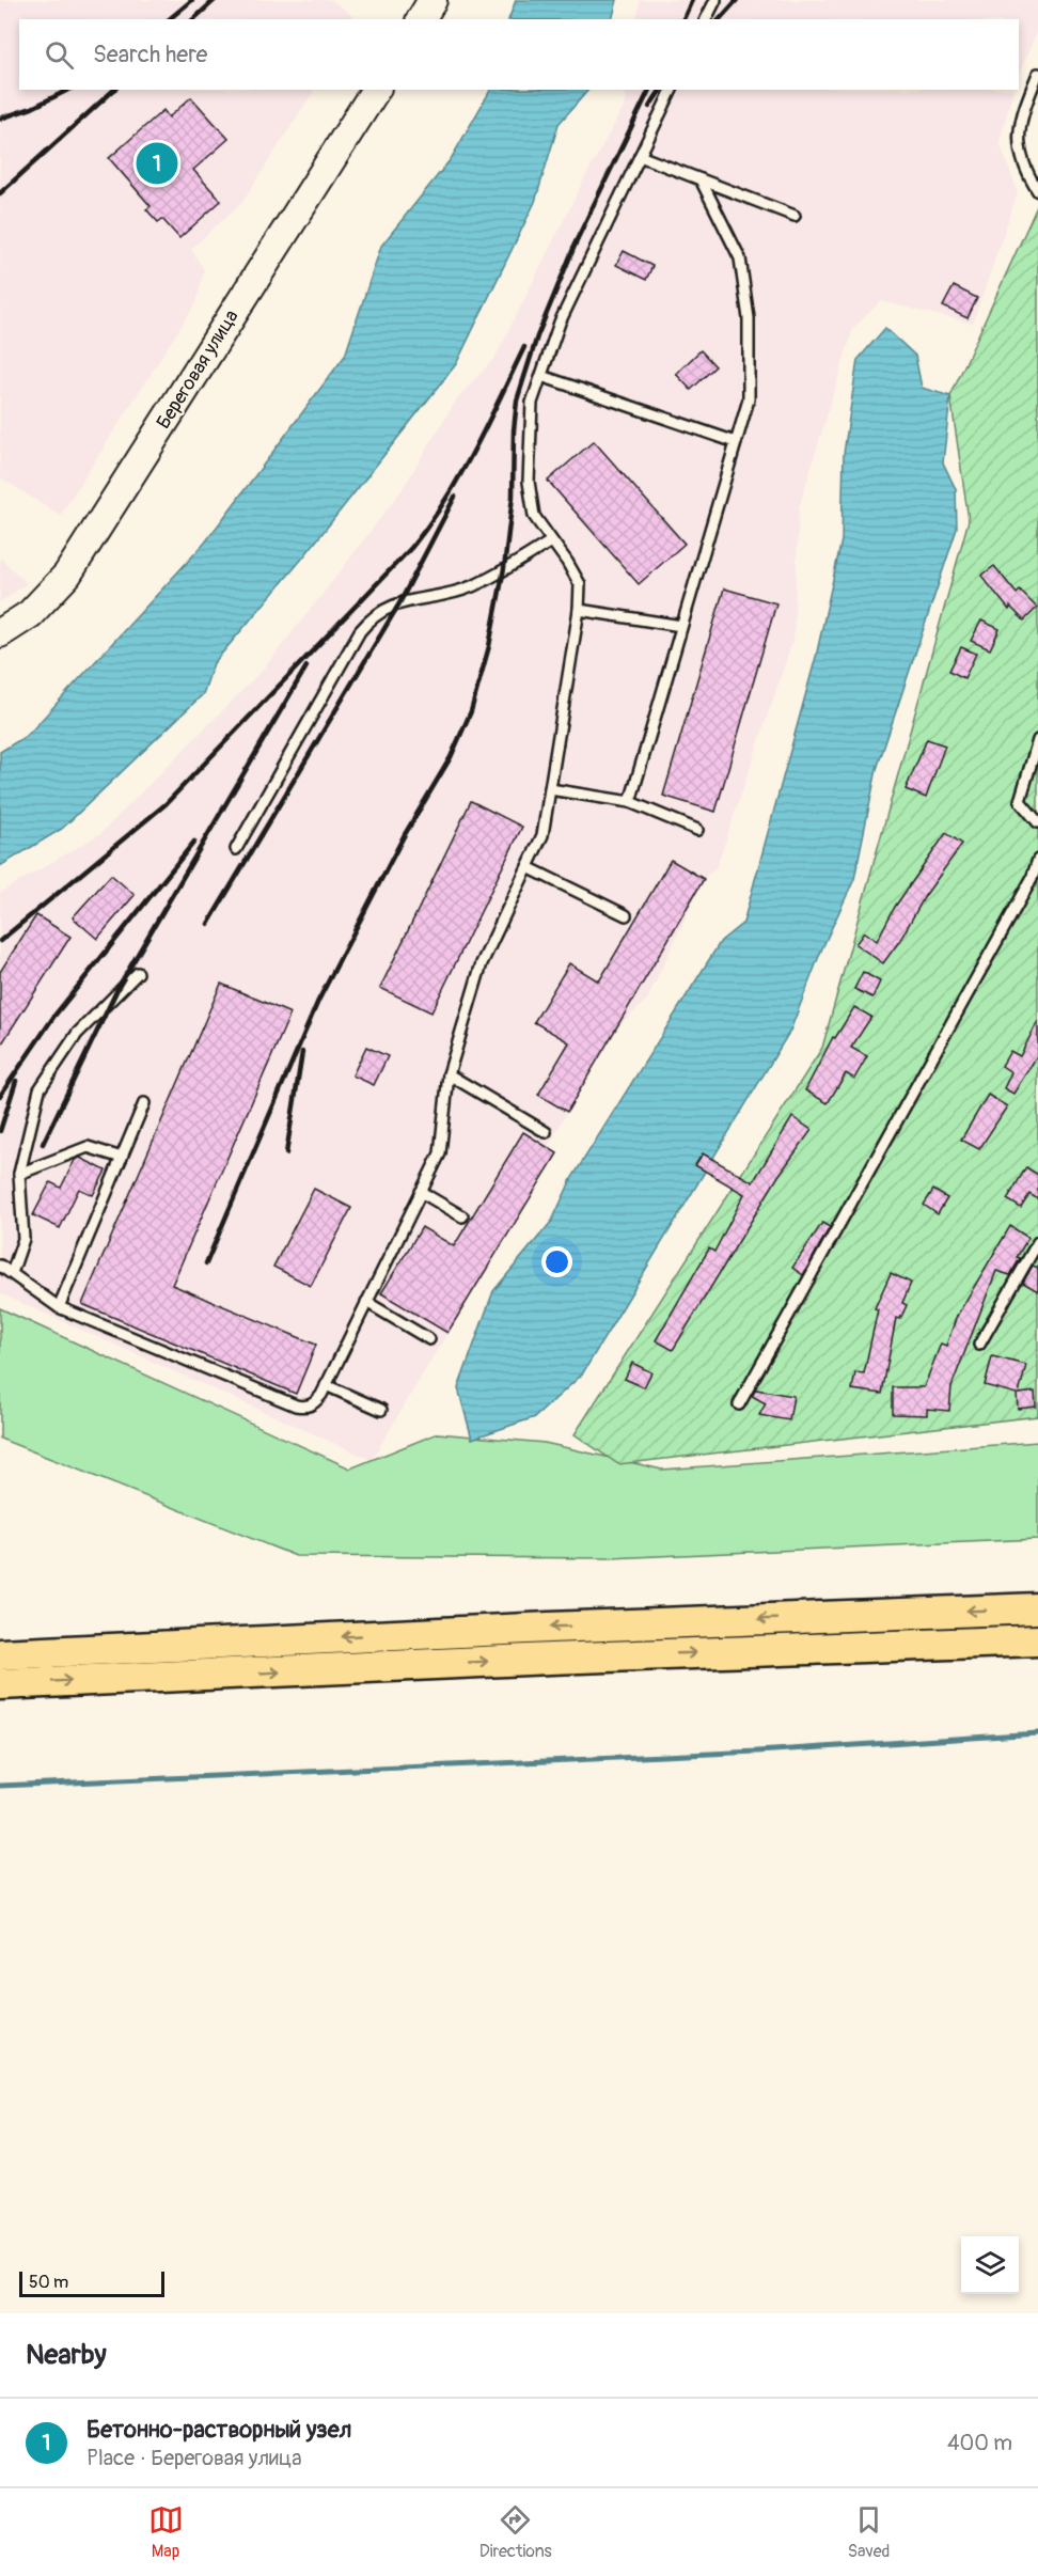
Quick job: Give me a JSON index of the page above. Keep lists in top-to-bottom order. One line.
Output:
{"streets":{"street":["Береговая улица"]},"scale_bar":"50 m","page":{"search":"Search here","pins":"1","scale":"50 m","heading":"Nearby","list":[{"mark":"1","name":"Бетонно-растворный узел","note":"Place · Береговая улица","value":"400 m"}],"nav":["Map","Directions","Saved"]}}
